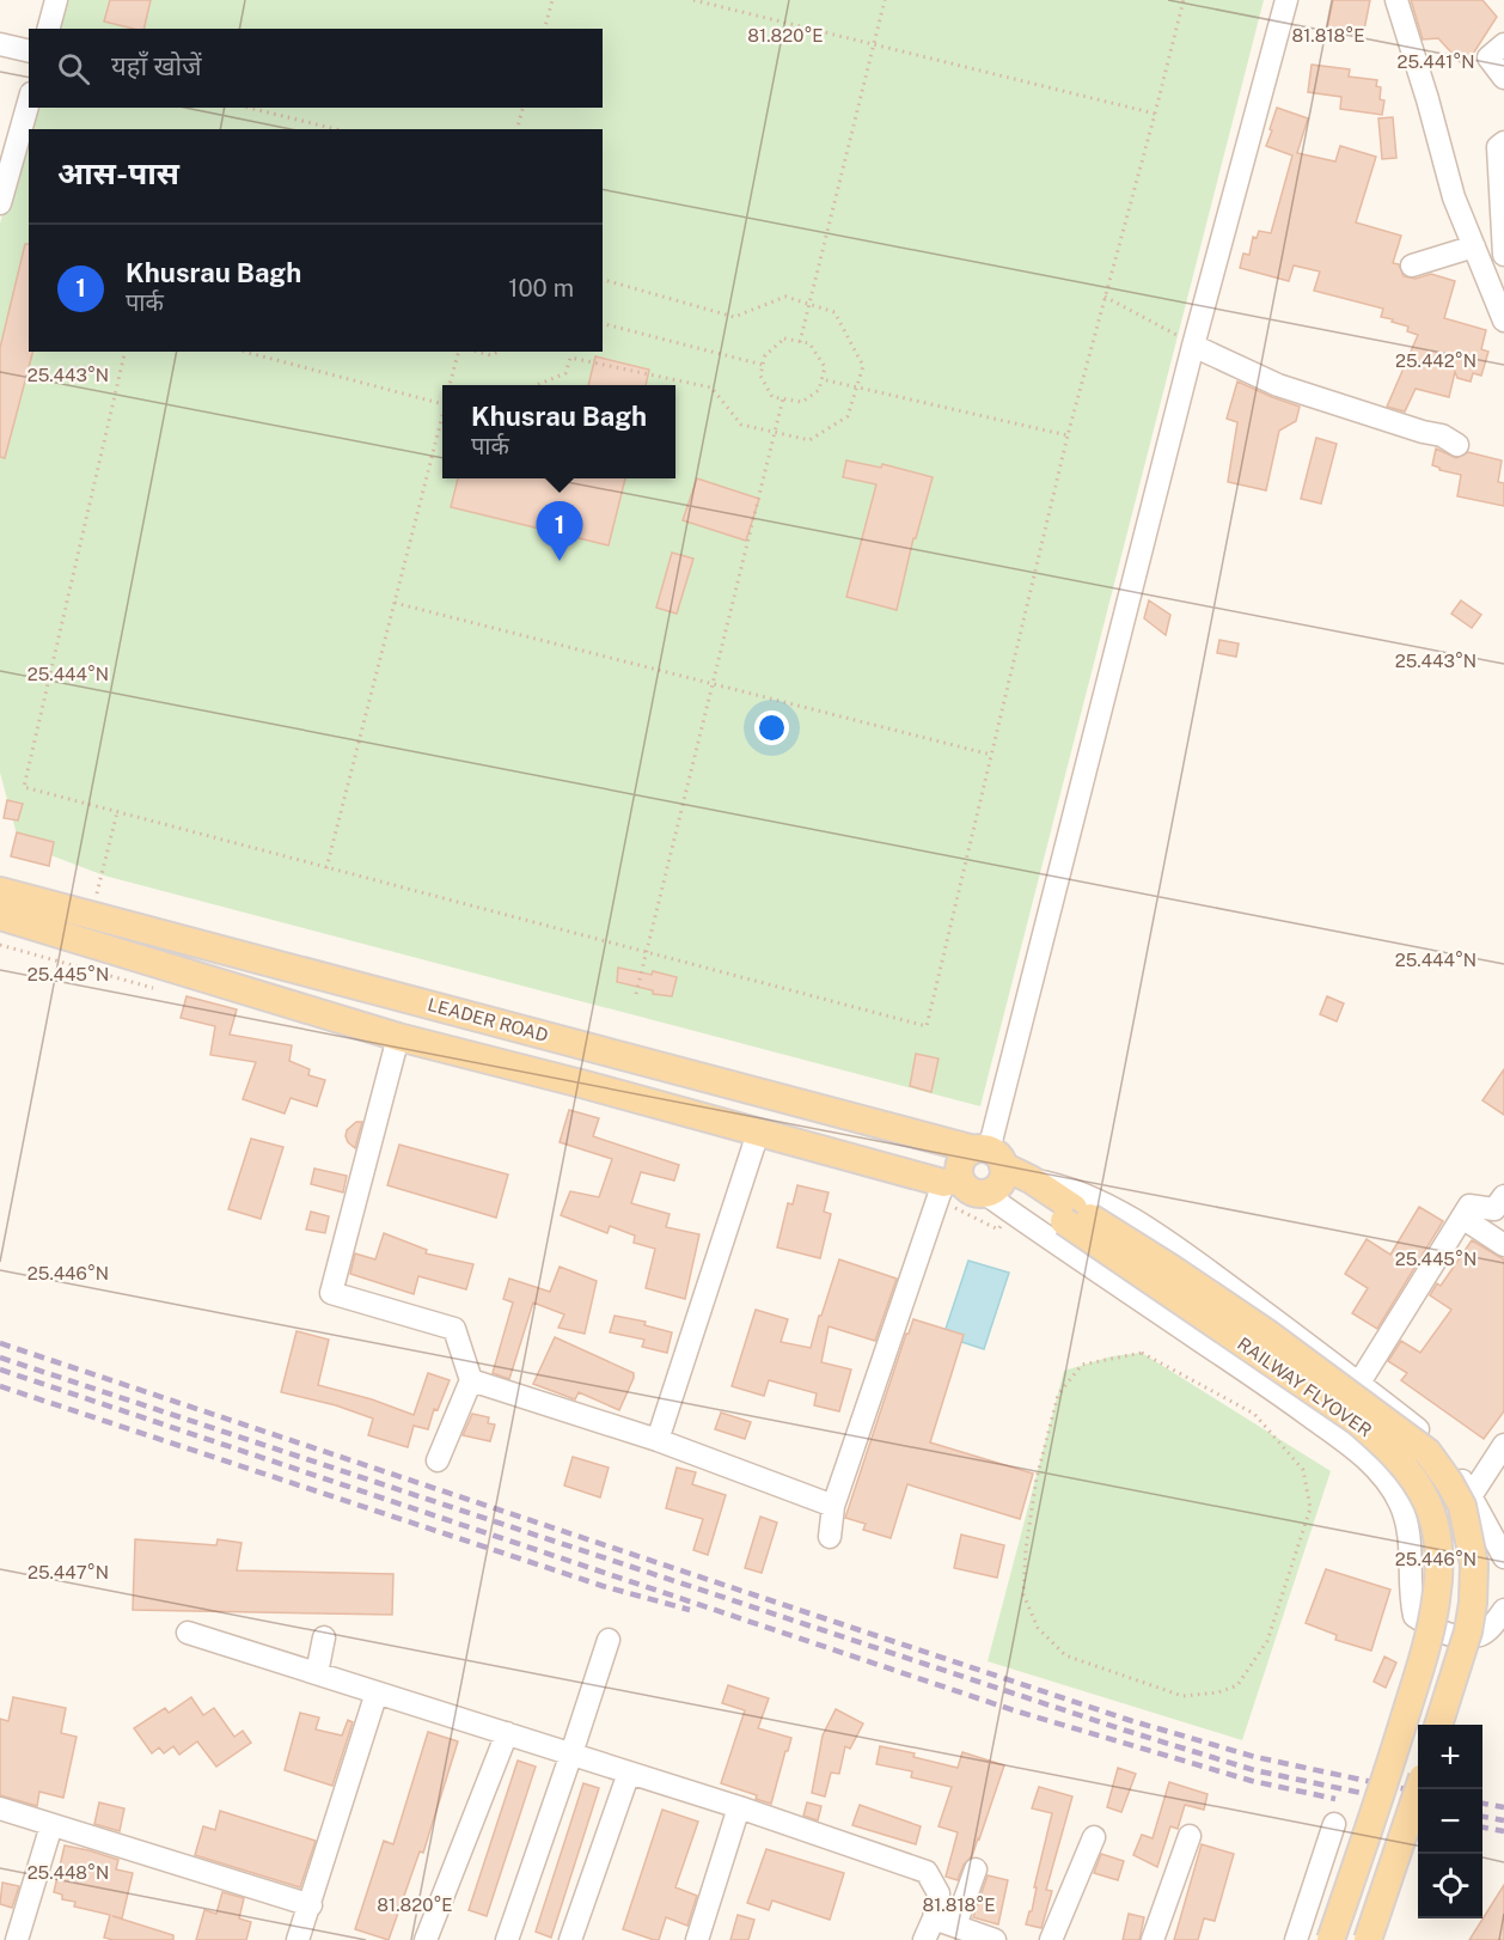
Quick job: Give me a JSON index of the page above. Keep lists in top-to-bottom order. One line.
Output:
{"streets":{"main road":["LEADER ROAD","RAILWAY FLYOVER"]},"crossings":[["LEADER ROAD","RAILWAY FLYOVER"]],"page":{"search":"यहाँ खोजें","heading":"आस-पास","list":[{"mark":"1","name":"Khusrau Bagh","note":"पार्क","value":"100 m"}],"popup":["Khusrau Bagh","पार्क"],"pins":"1","map_buttons":["+","−"]},"coordinates":["81.820°E","81.818°E","25.441°N","25.442°N","25.443°N","25.444°N","25.445°N","25.446°N","25.447°N","25.448°N"]}
